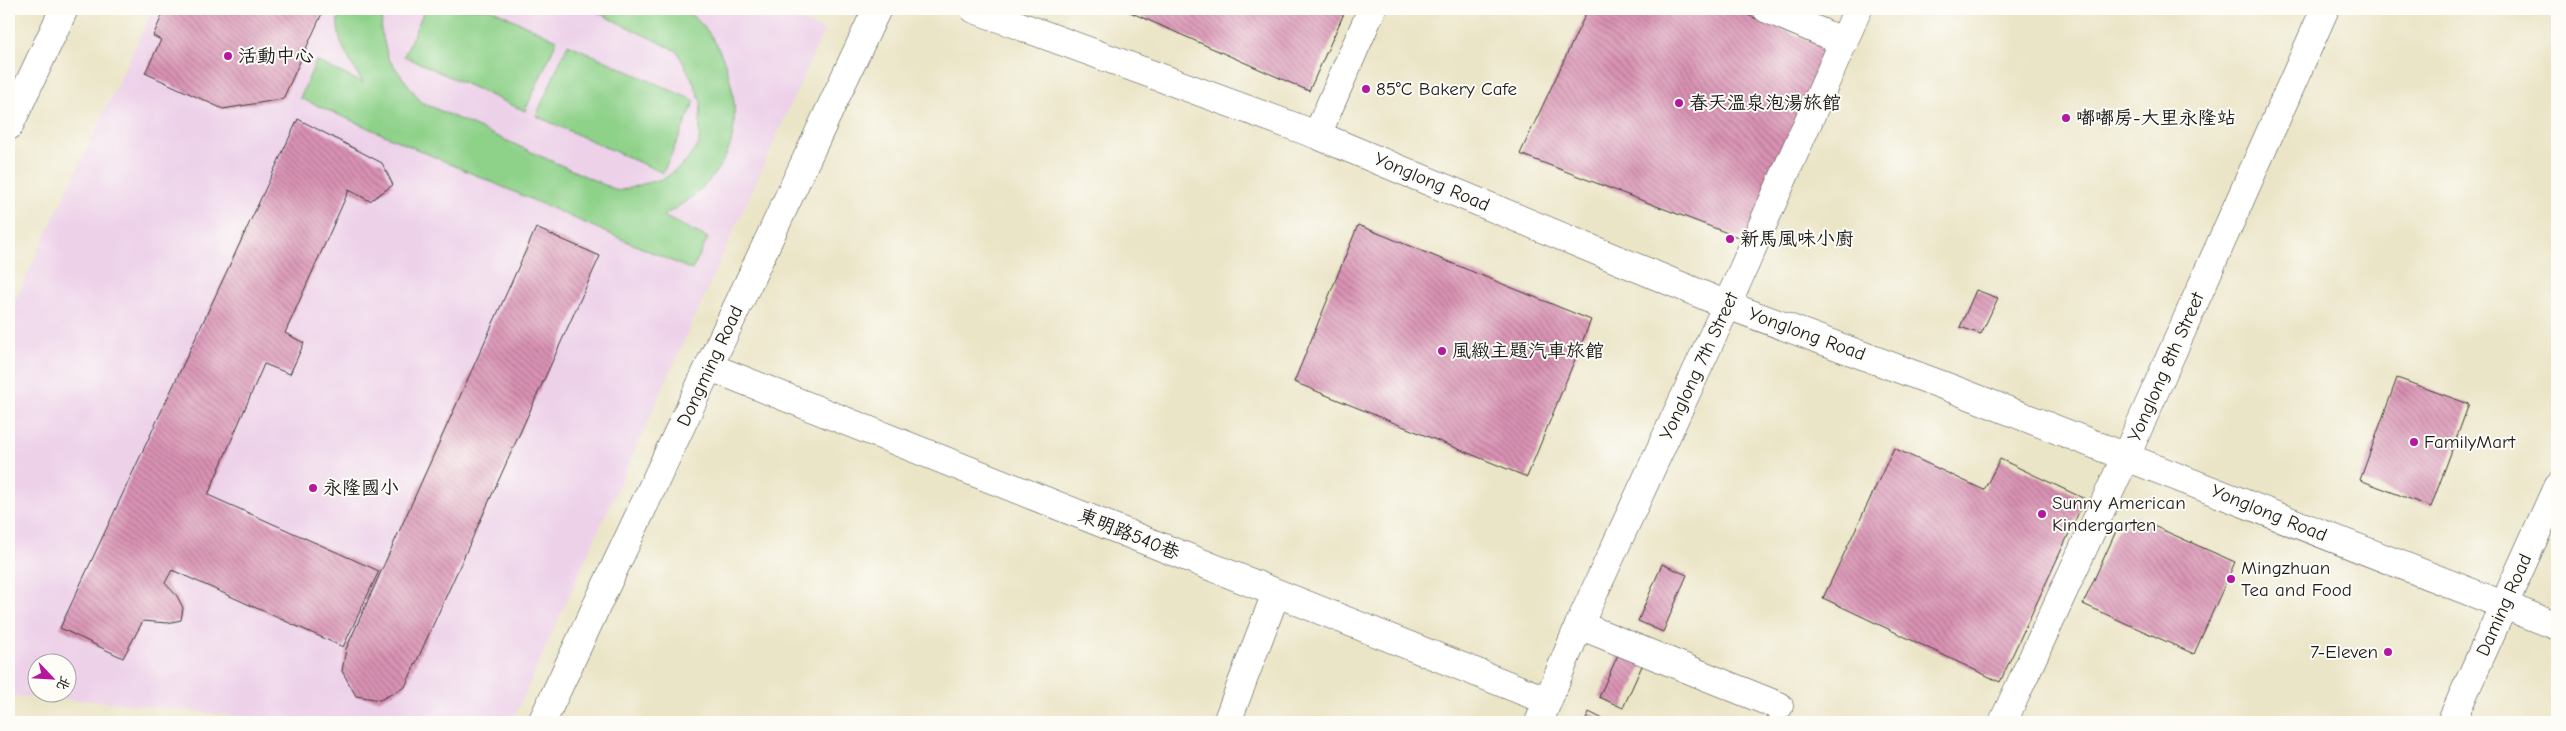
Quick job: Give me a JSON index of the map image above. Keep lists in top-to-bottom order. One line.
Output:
{"streets":{"street":["Yonglong Road","Dongming Road","Yonglong 7th Street","Yonglong 8th Street","東明路540巷","Daming Road"]},"crossings":[["Yonglong Road","Yonglong 7th Street"],["Yonglong Road","Yonglong 8th Street"],["Yonglong Road","Daming Road"],["Dongming Road","東明路540巷"],["Yonglong 7th Street","東明路540巷"]],"places":["活動中心","85°C Bakery Cafe","春天溫泉泡湯旅館","嘟嘟房-大里永隆站","新馬風味小廚","風緻主題汽車旅館","FamilyMart","永隆國小","Sunny American Kindergarten","Mingzhuan Tea and Food","7-Eleven"],"north":"bottom right"}
